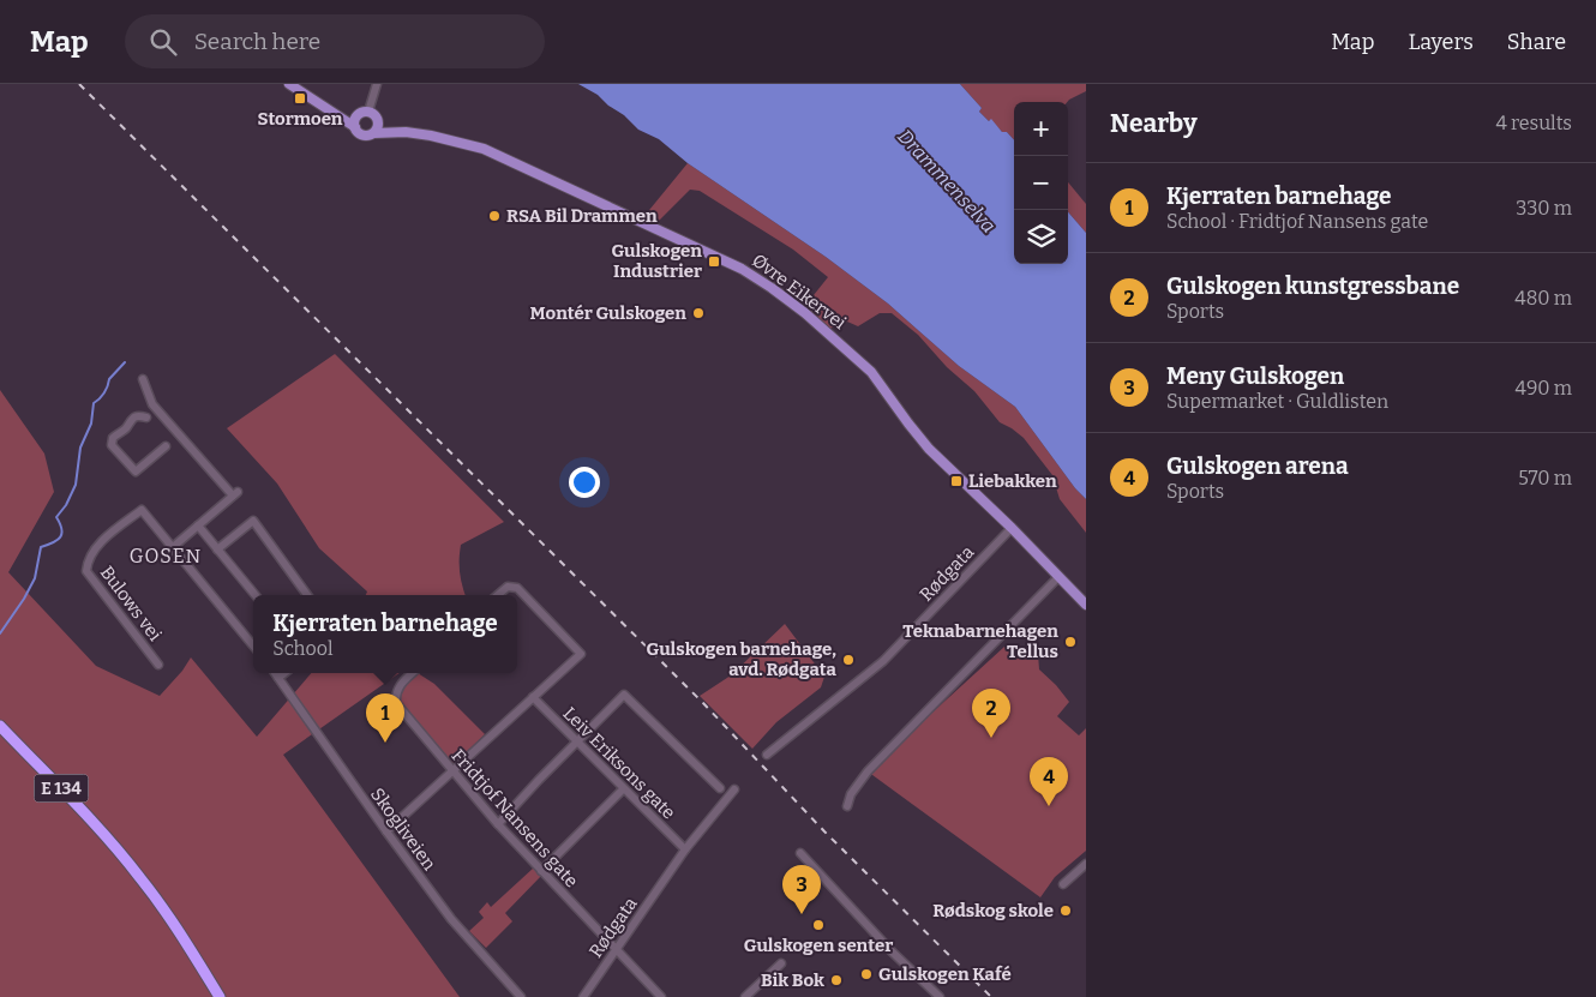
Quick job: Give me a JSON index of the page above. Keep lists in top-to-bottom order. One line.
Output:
{"streets":{"highway":["E 134"],"main road":["Øvre Eikervei"],"street":["Rødgata","Bulows vei","Leiv Eriksons gate","Fridtjof Nansens gate","Skogliveien"]},"crossings":[["Øvre Eikervei","Rødgata"],["Rødgata","Leiv Eriksons gate"],["Rødgata","Fridtjof Nansens gate"]],"districts":["GOSEN"],"water":["Drammenselva"],"places":{"transit":["Stormoen","Gulskogen Industrier","Liebakken"],"other":["RSA Bil Drammen","Montér Gulskogen","Teknabarnehagen Tellus","Gulskogen barnehage, avd. Rødgata","Rødskog skole","Gulskogen senter","Gulskogen Kafé","Bik Bok"]},"page":{"header":"Map","search":"Search here","nav":["Map","Layers","Share"],"heading":["Nearby","4 results"],"map_buttons":["+","−"],"list":[{"mark":"1","name":"Kjerraten barnehage","note":"School · Fridtjof Nansens gate","value":"330 m"},{"mark":"2","name":"Gulskogen kunstgressbane","note":"Sports","value":"480 m"},{"mark":"3","name":"Meny Gulskogen","note":"Supermarket · Guldlisten","value":"490 m"},{"mark":"4","name":"Gulskogen arena","note":"Sports","value":"570 m"}],"popup":["Kjerraten barnehage","School"],"pins":["2","1","4","3"]}}
